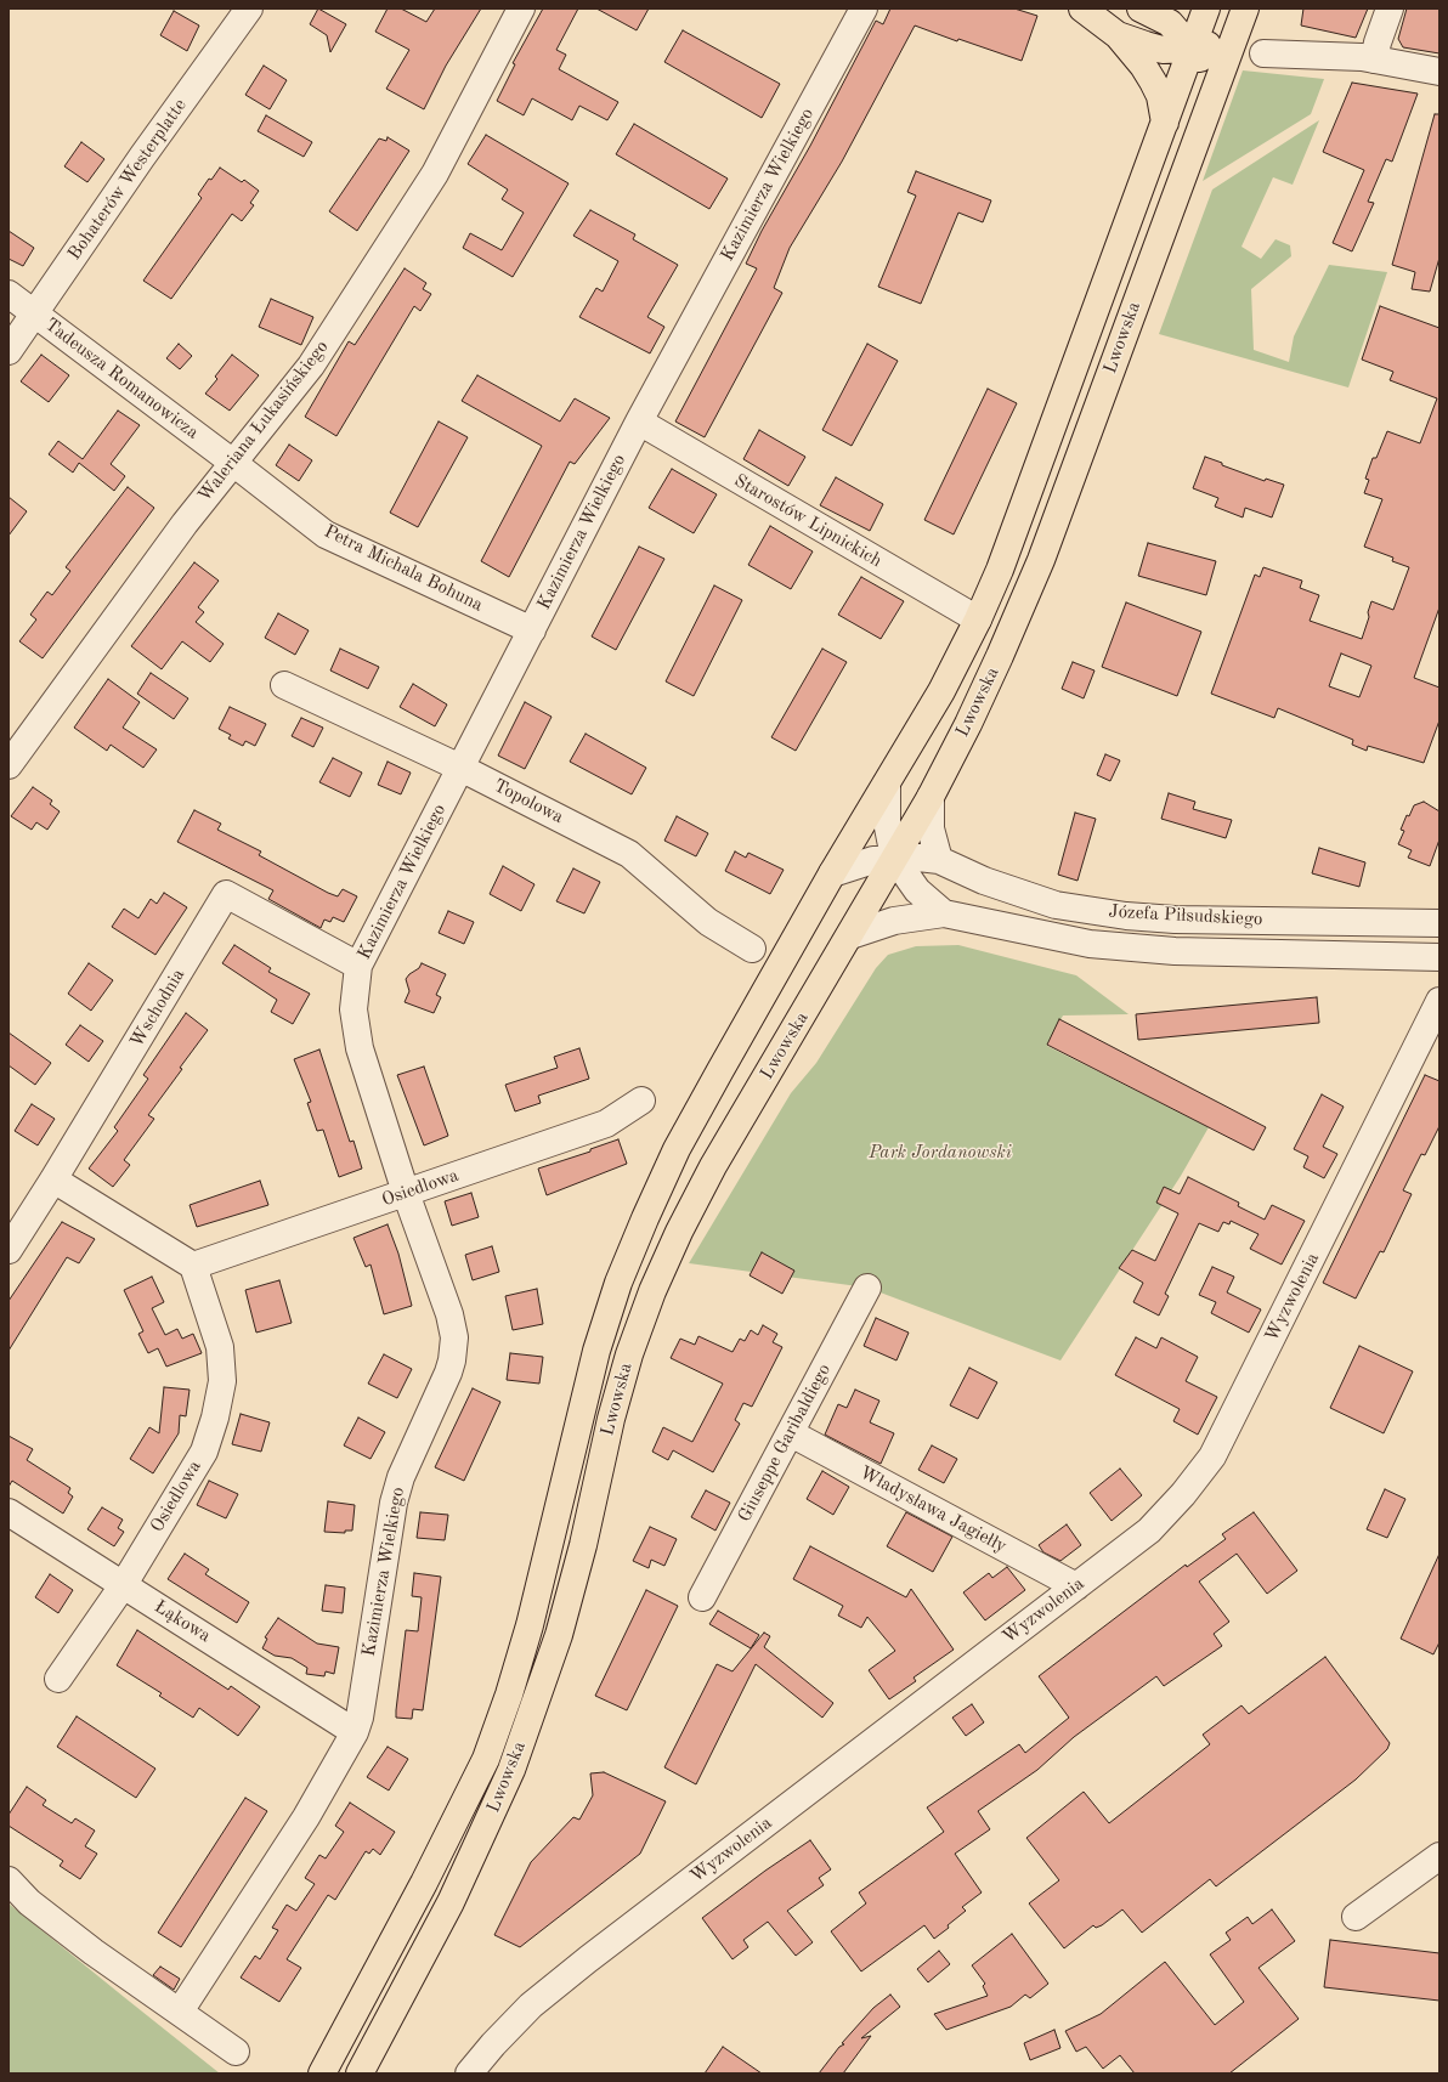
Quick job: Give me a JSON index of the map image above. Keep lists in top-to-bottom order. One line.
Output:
{"streets":{"main road":["Lwowska"],"street":["Bohaterów Westerplatte","Kazimierza Wielkiego","Tadeusza Romanowicza","Waleriana Łukasińskiego","Starostów Lipnickich","Petra Michala Bohuna","Topolowa","Józefa Piłsudskiego","Wschodnia","Osiedlowa","Wyzwolenia","Giuseppe Garibaldiego","Władysława Jagiełły","Łąkowa"]},"crossings":[["Bohaterów Westerplatte","Tadeusza Romanowicza"],["Kazimierza Wielkiego","Starostów Lipnickich"],["Kazimierza Wielkiego","Petra Michala Bohuna"],["Kazimierza Wielkiego","Topolowa"],["Kazimierza Wielkiego","Wschodnia"],["Kazimierza Wielkiego","Osiedlowa"],["Kazimierza Wielkiego","Łąkowa"],["Lwowska","Starostów Lipnickich"],["Lwowska","Józefa Piłsudskiego"],["Tadeusza Romanowicza","Waleriana Łukasińskiego"],["Tadeusza Romanowicza","Petra Michala Bohuna"],["Waleriana Łukasińskiego","Petra Michala Bohuna"],["Osiedlowa","Łąkowa"],["Wyzwolenia","Władysława Jagiełły"],["Giuseppe Garibaldiego","Władysława Jagiełły"]],"parks":["Park Jordanowski"]}
